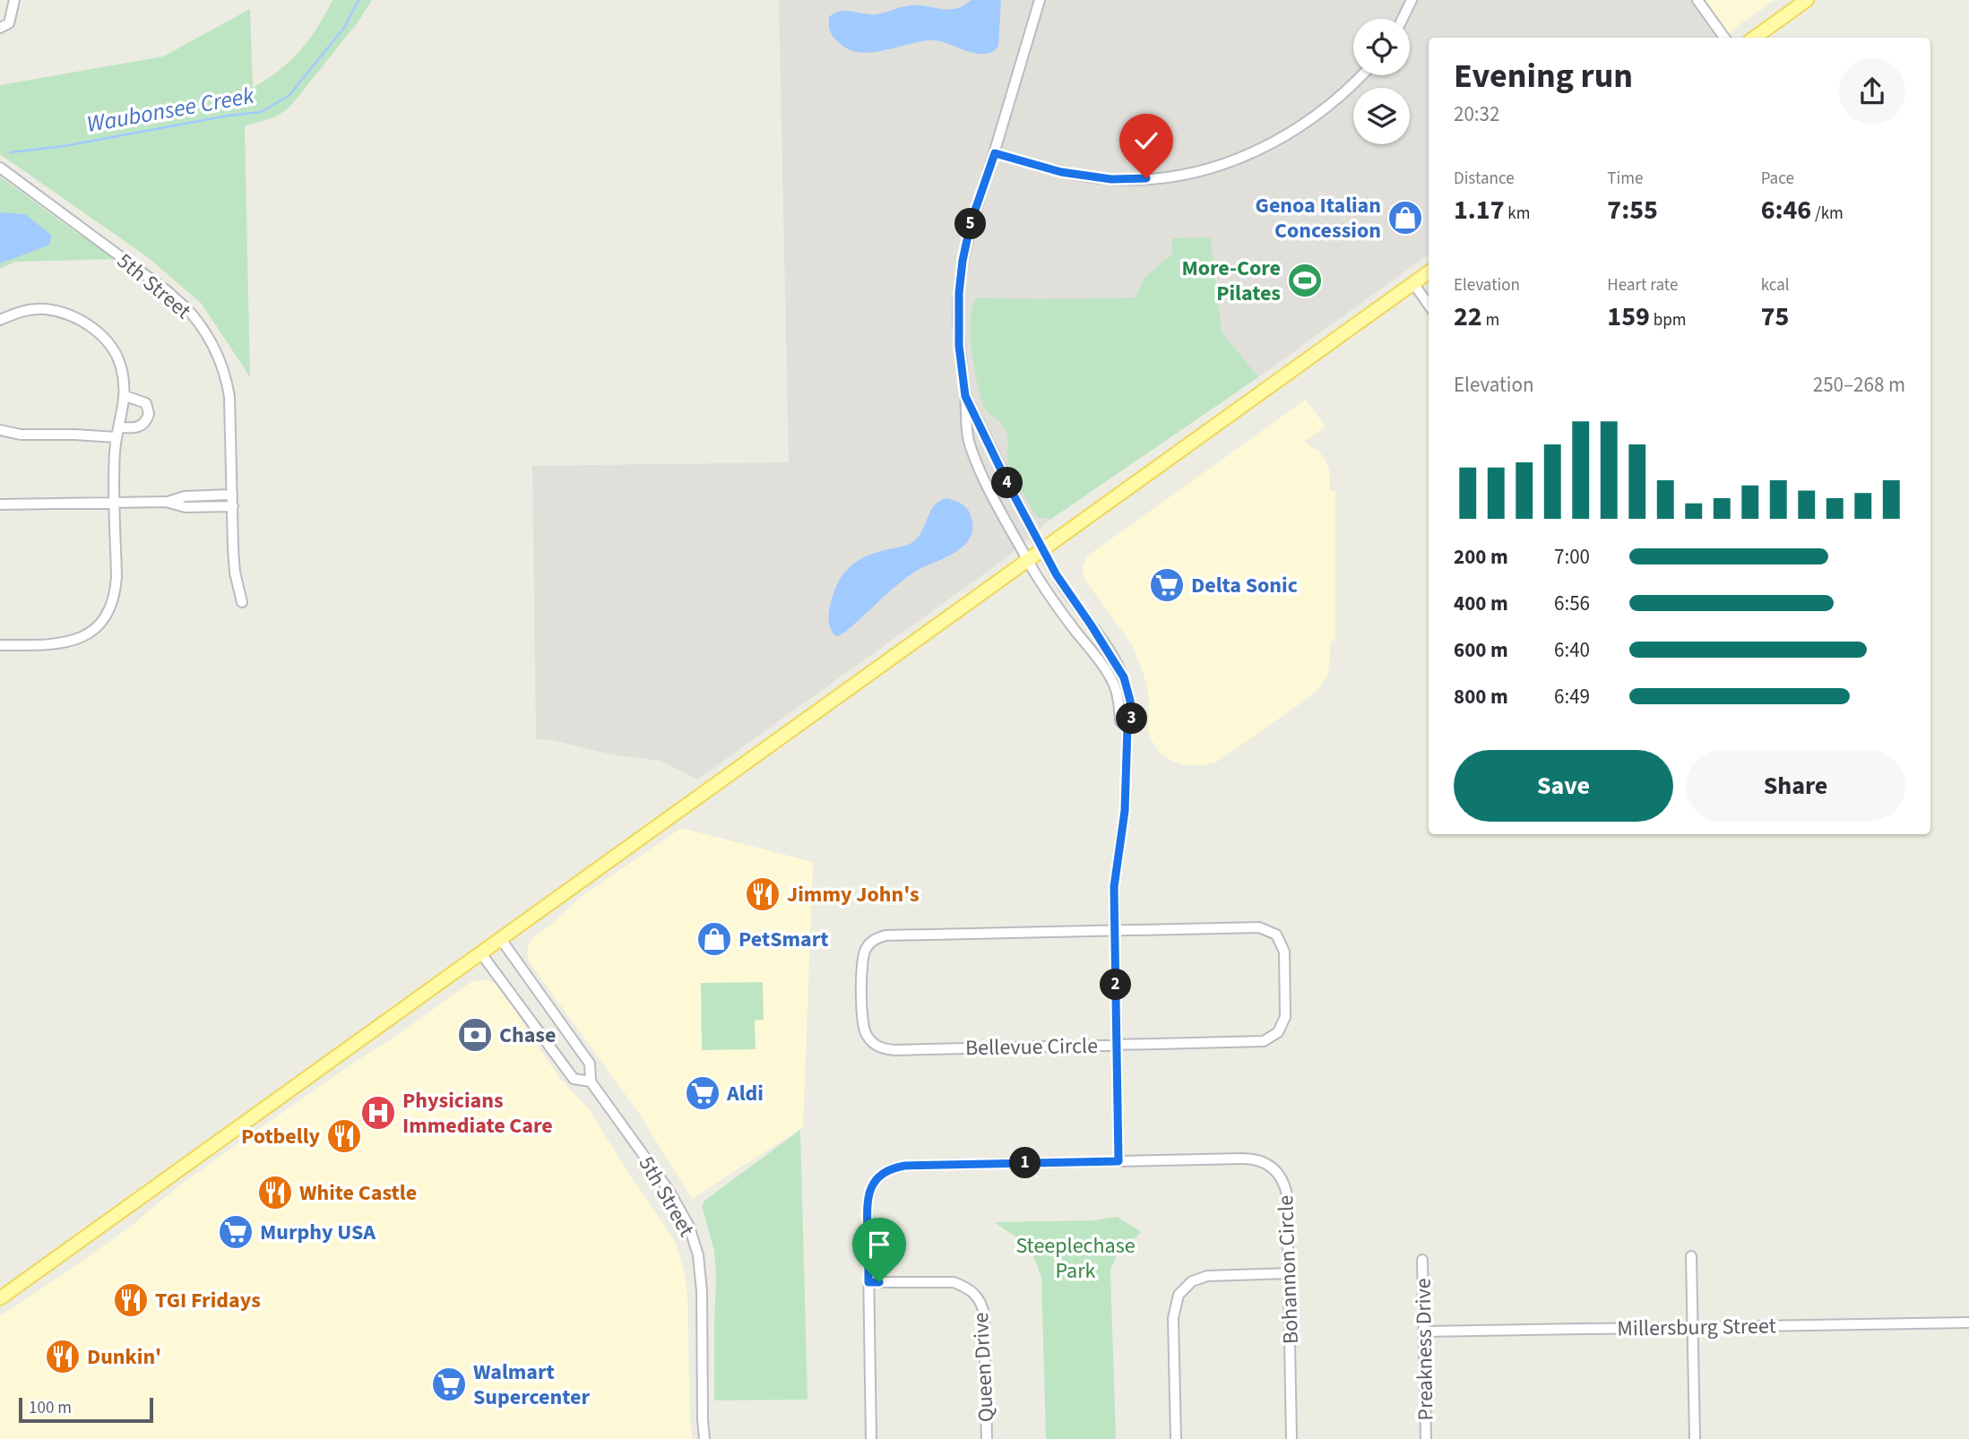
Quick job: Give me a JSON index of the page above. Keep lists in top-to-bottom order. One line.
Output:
{"streets":{"street":["5th Street","Bellevue Circle","Bohannon Circle","Millersburg Street","Preakness Drive","Queen Drive"]},"crossings":[["Bohannon Circle","Queen Drive"],["Millersburg Street","Preakness Drive"]],"water":["Waubonsee Creek"],"parks":["Steeplechase Park"],"places":{"shop":["Genoa Italian Concession","PetSmart"],"sports":["More-Core Pilates"],"supermarket":["Delta Sonic","Aldi","Murphy USA","Walmart Supercenter"],"restaurant":["Jimmy John's","Potbelly","White Castle","TGI Fridays","Dunkin'"],"bank":["Chase"],"hospital":["Physicians Immediate Care"]},"scale_bar":"100 m","page":{"heading":["Evening run","20:32"],"stats":[["Distance","1.17 km"],["Time","7:55"],["Pace","6:46 /km"],["Elevation","22 m"],["Heart rate","159 bpm"],["kcal","75"]],"pins":["5","4","3","2","1"],"chart":["Elevation","250–268 m"],"list":[{"name":"200 m","note":"7:00"},{"name":"400 m","note":"6:56"},{"name":"600 m","note":"6:40"},{"name":"800 m","note":"6:49"}],"buttons":["Save","Share"],"scale":"100 m"}}
